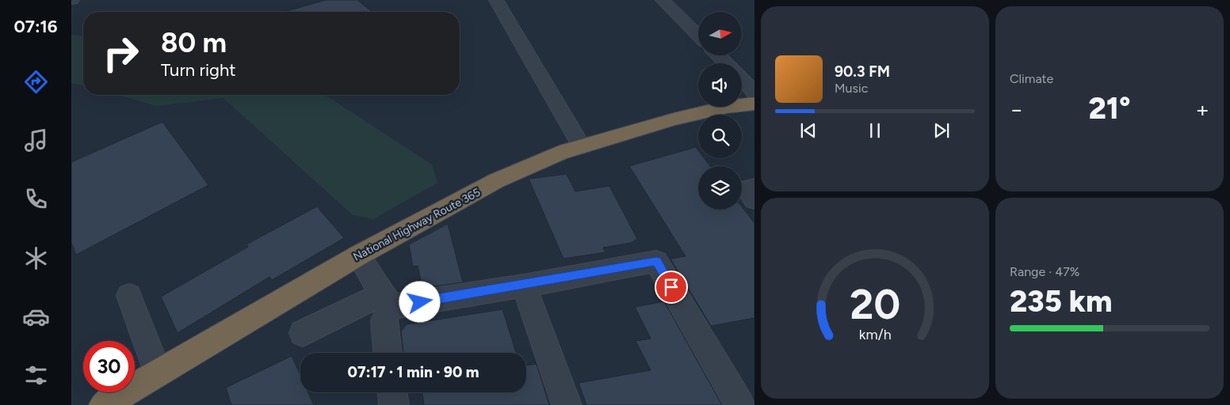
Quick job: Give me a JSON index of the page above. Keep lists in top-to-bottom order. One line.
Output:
{"streets":{"highway":["National Highway Route 365"]},"north":"right","page":{"tabs":"07:16","tile":["Climate",["Range · 47%","235 km"]],"turn":["80 m","Turn right"],"song":["90.3 FM","Music"],"heat":["−","21°","+"],"limit":"30","trip":"07:17 · 1 min · 90 m","gauge":["20","km/h"]}}
